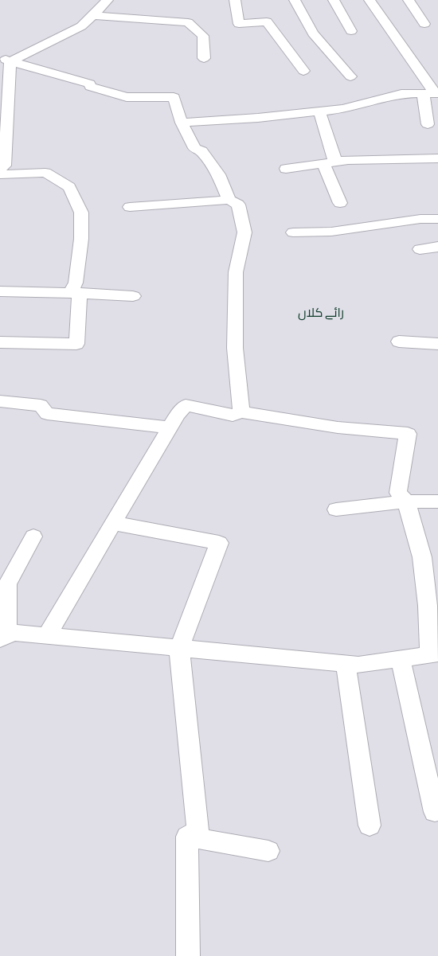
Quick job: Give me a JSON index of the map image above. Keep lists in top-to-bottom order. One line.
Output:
{"districts":["رائے کلاں"]}
